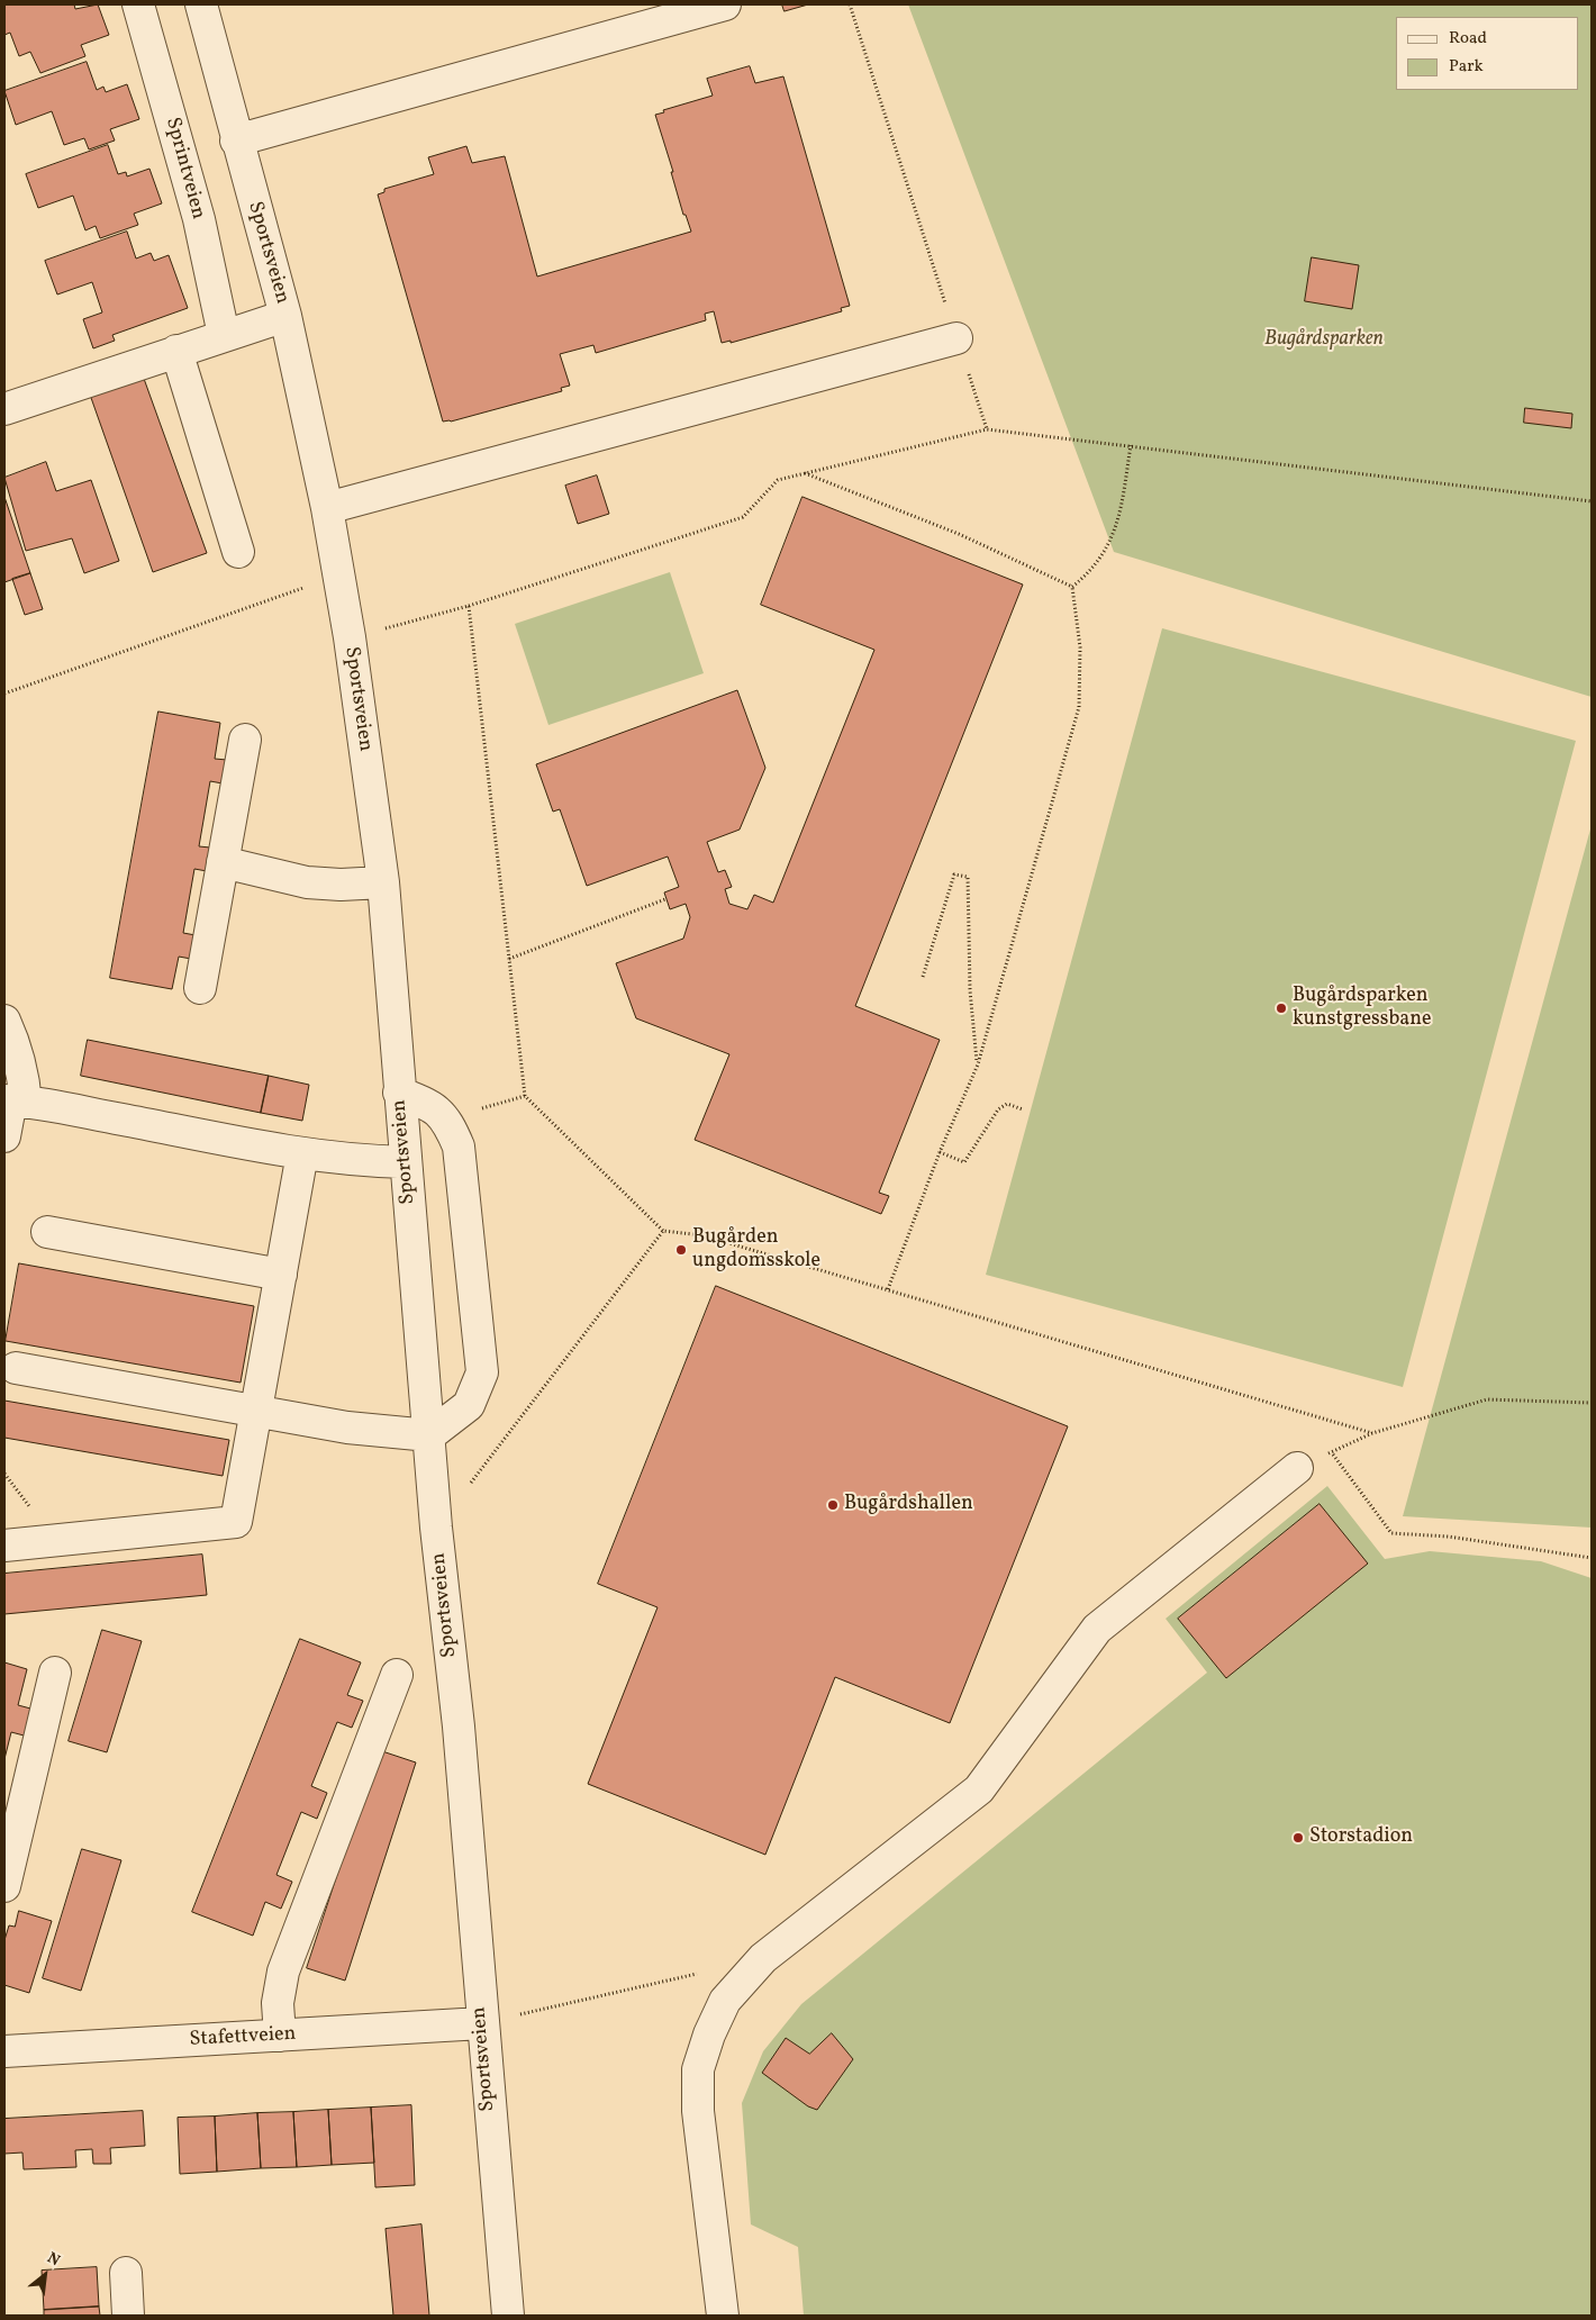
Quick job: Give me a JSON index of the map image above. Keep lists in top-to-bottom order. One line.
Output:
{"streets":{"street":["Sprintveien","Sportsveien","Stafettveien"]},"crossings":[["Sportsveien","Stafettveien"]],"parks":["Bugårdsparken"],"places":["Bugårdsparken kunstgressbane","Bugården ungdomsskole","Bugårdshallen","Storstadion"],"legend":["Road","Park"],"north":"top right"}
